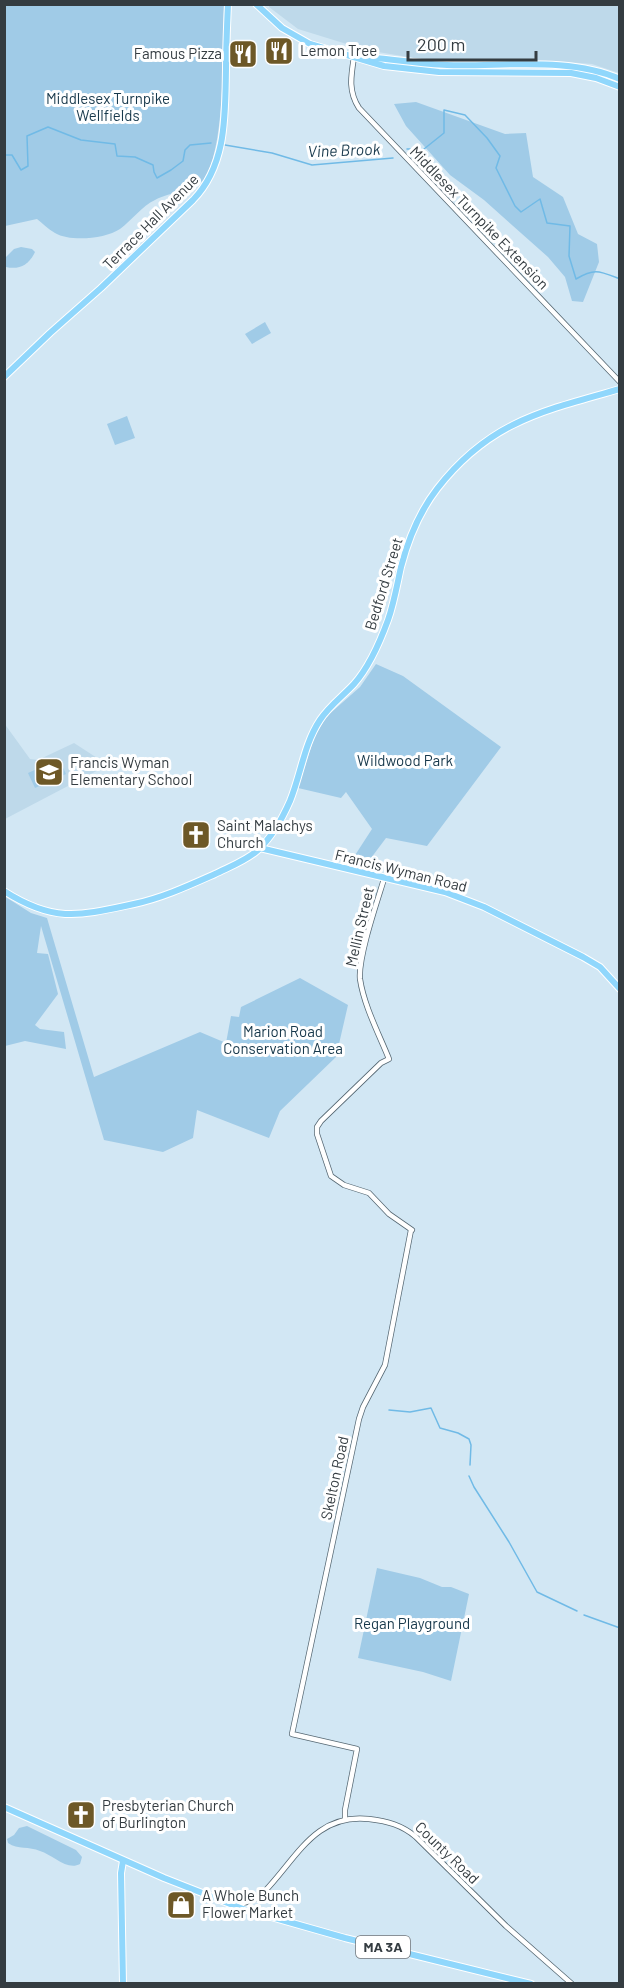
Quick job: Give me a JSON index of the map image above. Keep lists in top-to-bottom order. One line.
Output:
{"streets":{"main road":["Terrace Hall Avenue","Bedford Street","Francis Wyman Road","MA 3A"],"street":["Middlesex Turnpike Extension","Mellin Street","Skelton Road","County Road"]},"crossings":[["Bedford Street","Francis Wyman Road"],["Francis Wyman Road","Mellin Street"],["Mellin Street","Skelton Road"],["Skelton Road","County Road"],["County Road","MA 3A"]],"water":["Vine Brook"],"parks":["Middlesex Turnpike Wellfields","Wildwood Park","Marion Road Conservation Area","Regan Playground"],"places":{"restaurant":["Lemon Tree","Famous Pizza"],"school or university":["Francis Wyman Elementary School"],"church":["Saint Malachys Church","Presbyterian Church of Burlington"],"shop":["A Whole Bunch Flower Market"]},"scale_bar":"200 m"}
